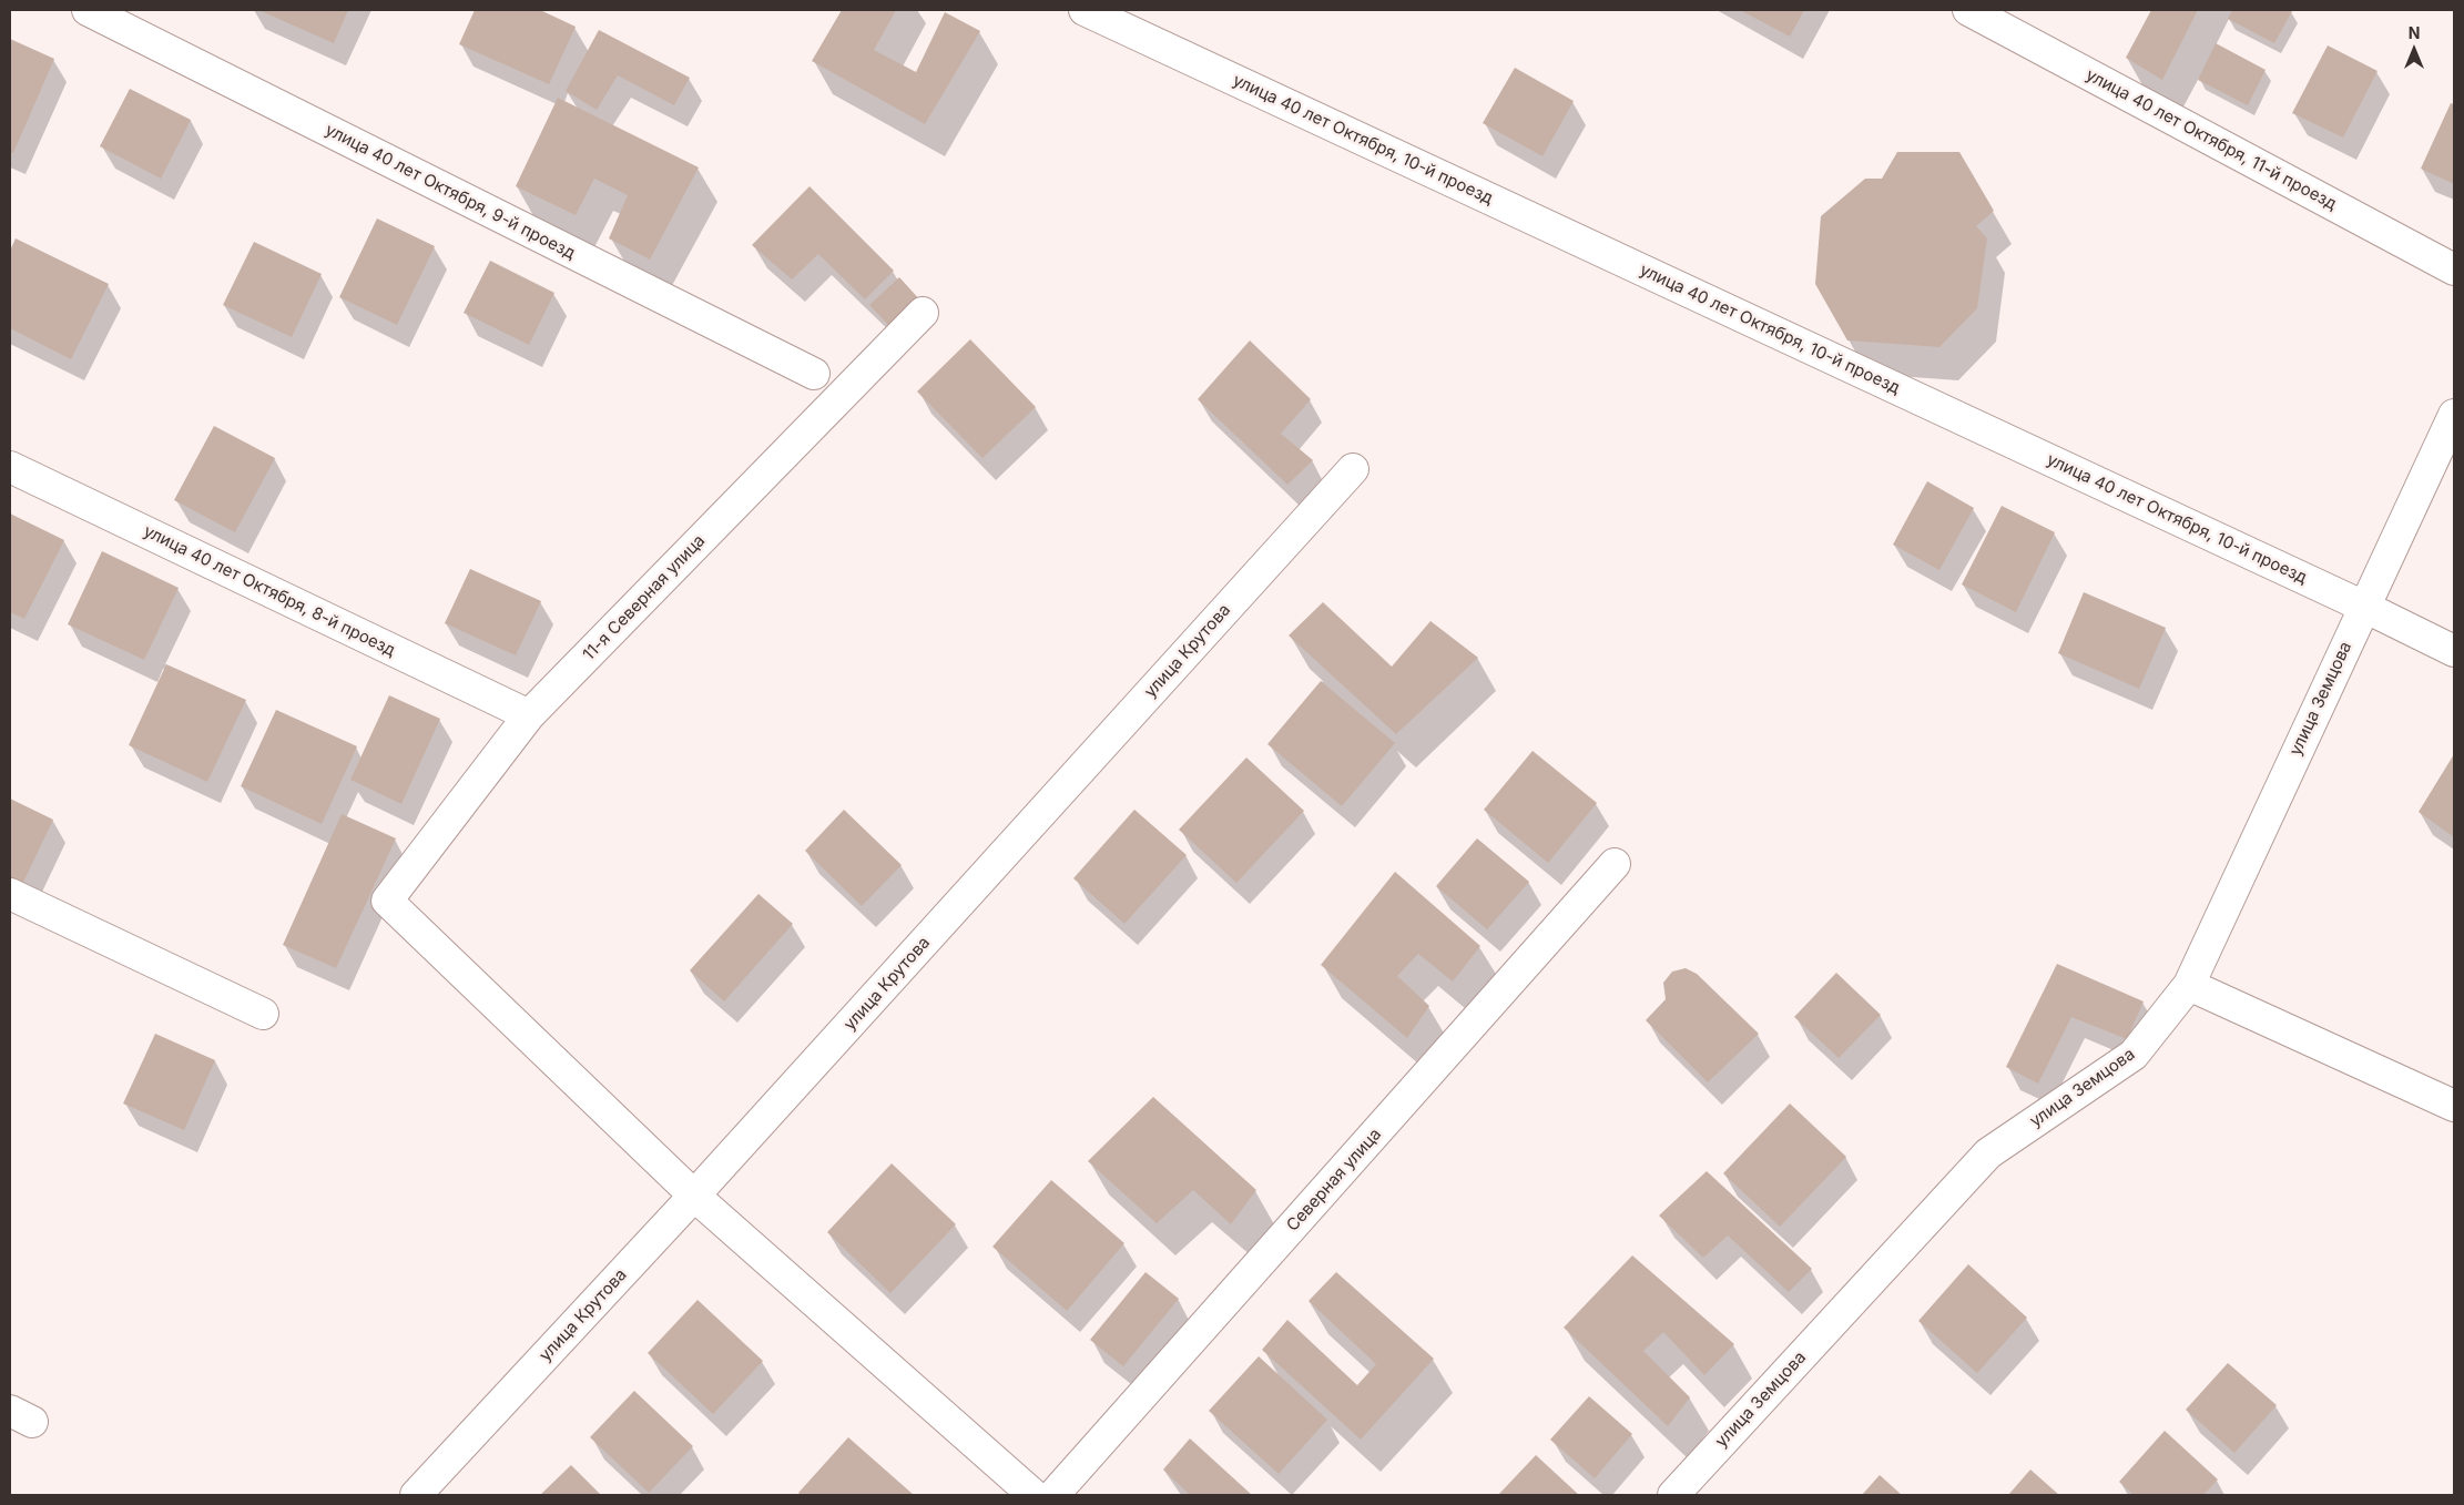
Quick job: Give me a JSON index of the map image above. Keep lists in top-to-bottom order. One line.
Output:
{"streets":{"street":["улица 40 лет Октября, 10-й проезд","улица 40 лет Октября, 11-й проезд","улица 40 лет Октября, 9-й проезд","улица 40 лет Октября, 8-й проезд","11-я Северная улица","улица Крутова","улица Земцова","Северная улица"]},"crossings":[["улица 40 лет Октября, 10-й проезд","улица Земцова"],["улица 40 лет Октября, 8-й проезд","11-я Северная улица"],["11-я Северная улица","улица Крутова"]],"north":"top"}
